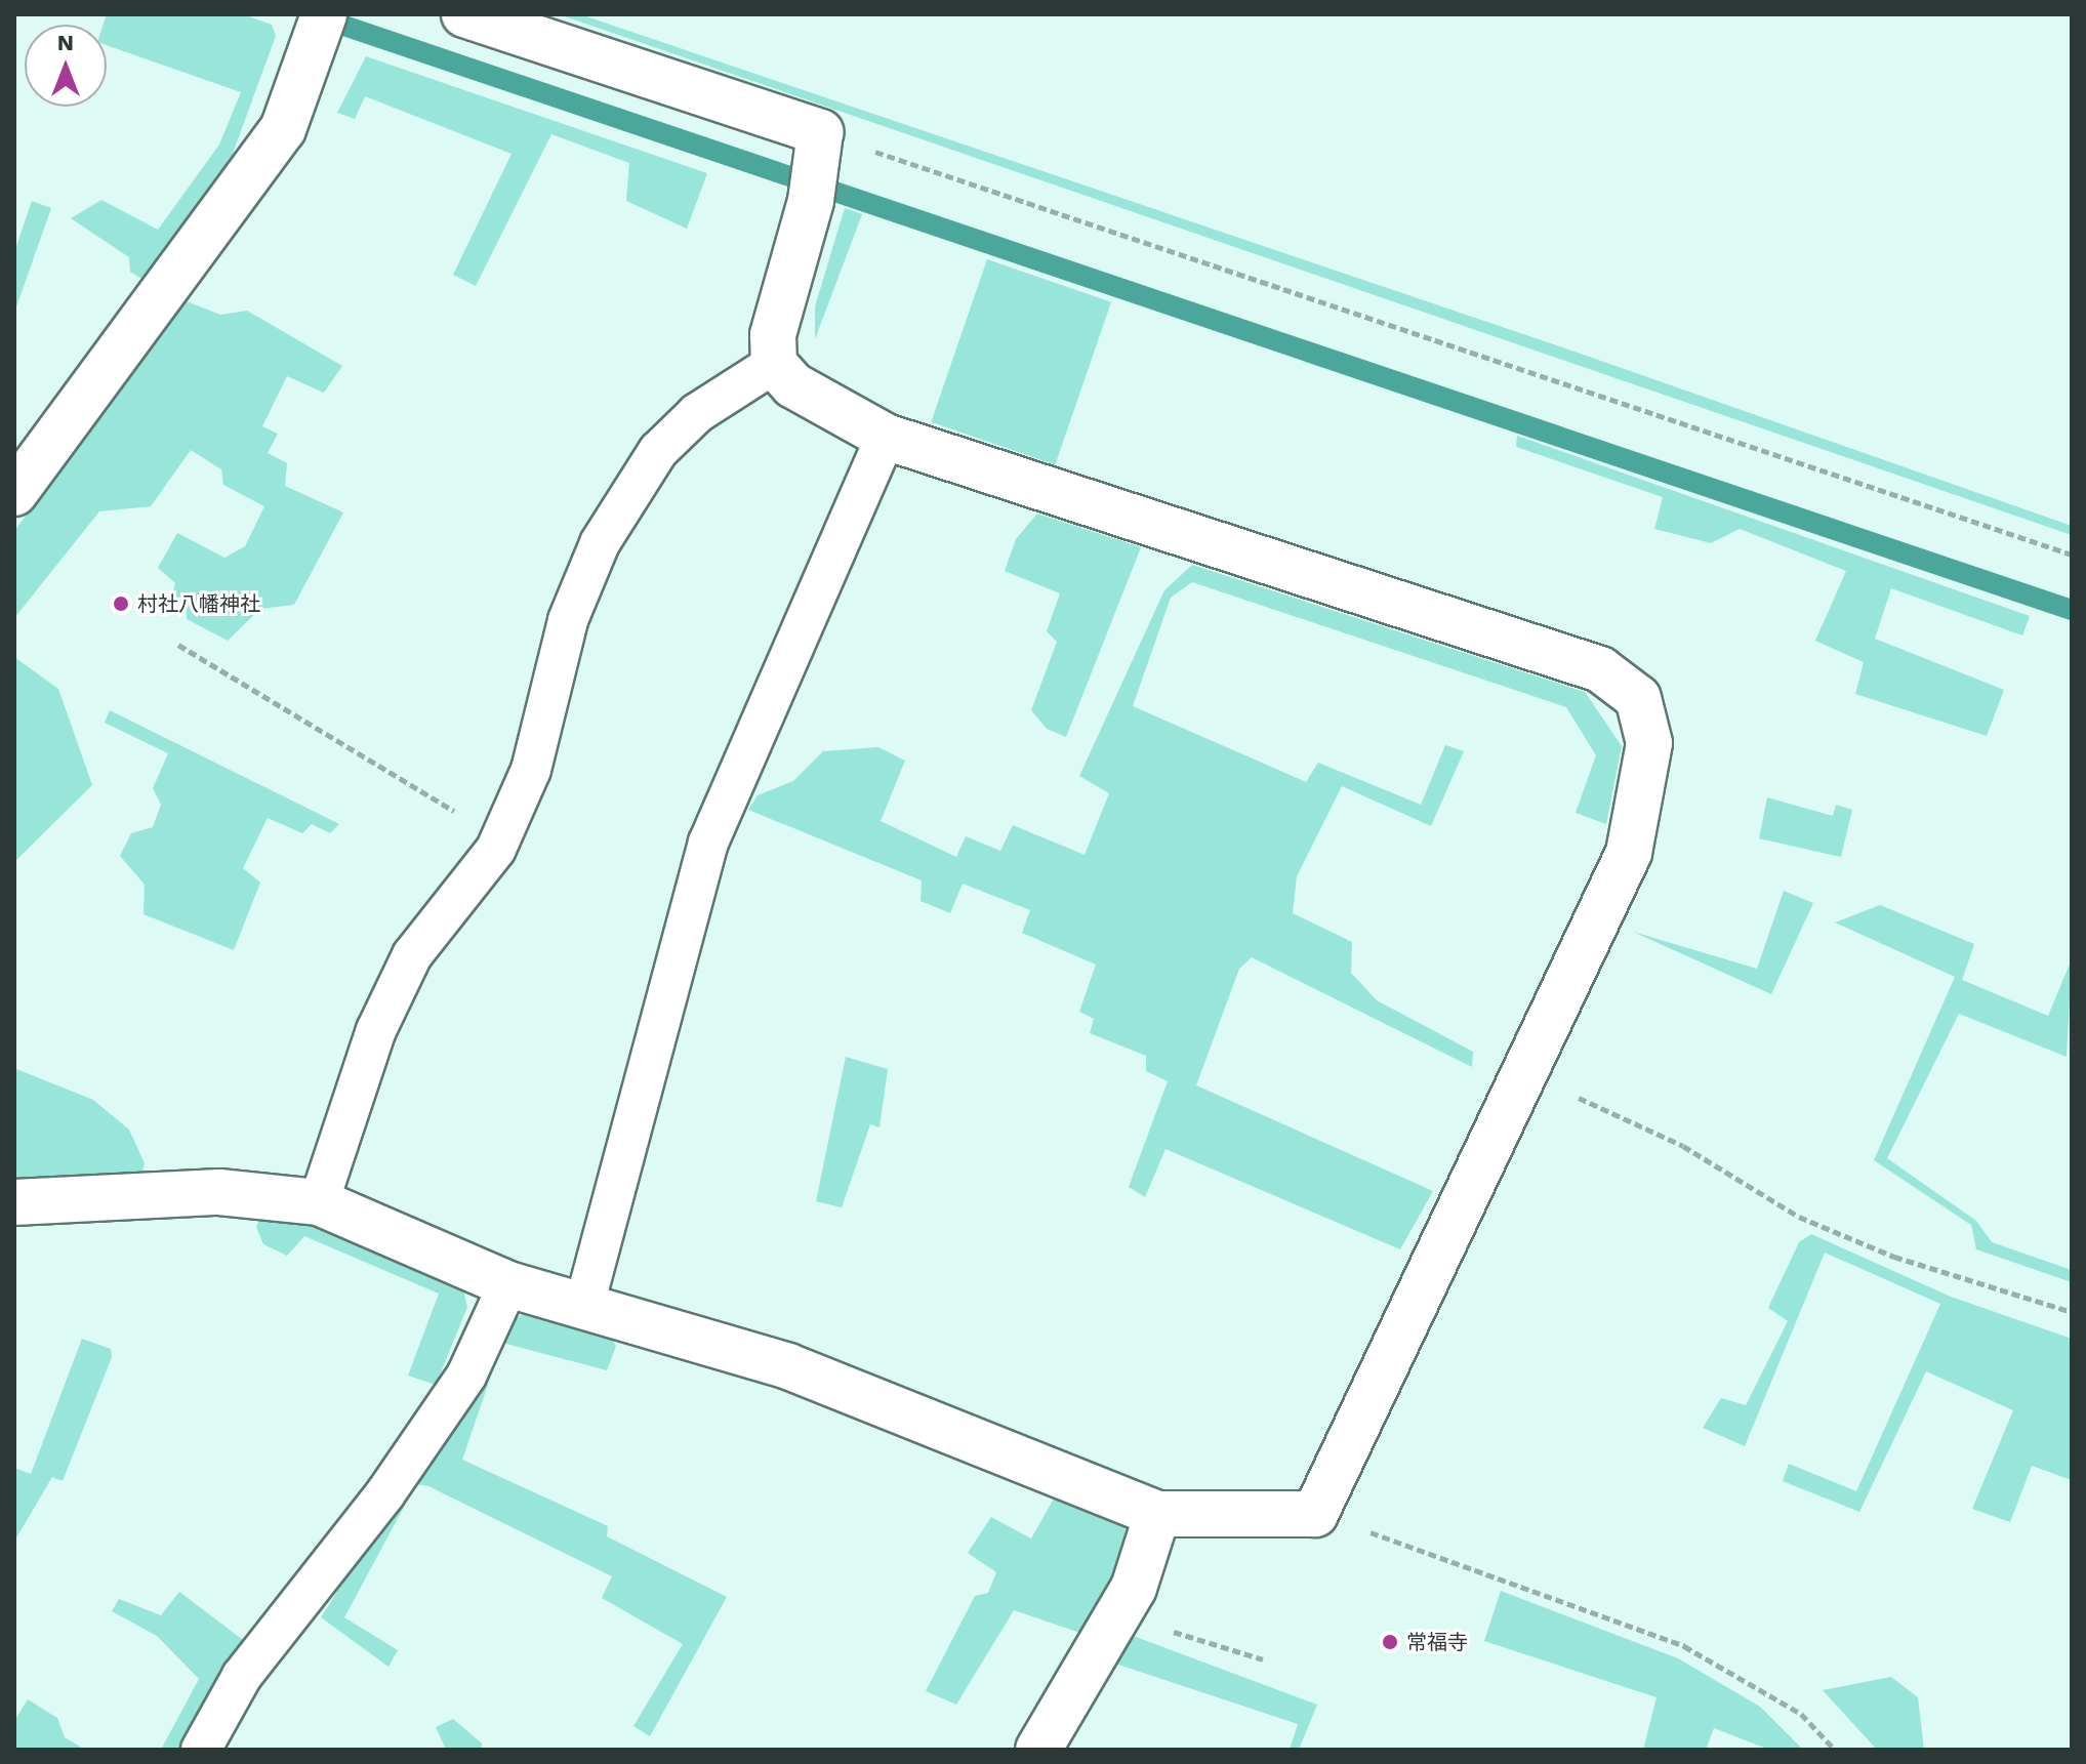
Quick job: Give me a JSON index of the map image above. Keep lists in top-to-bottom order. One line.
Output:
{"places":["村社八幡神社","常福寺"],"north":"top"}
